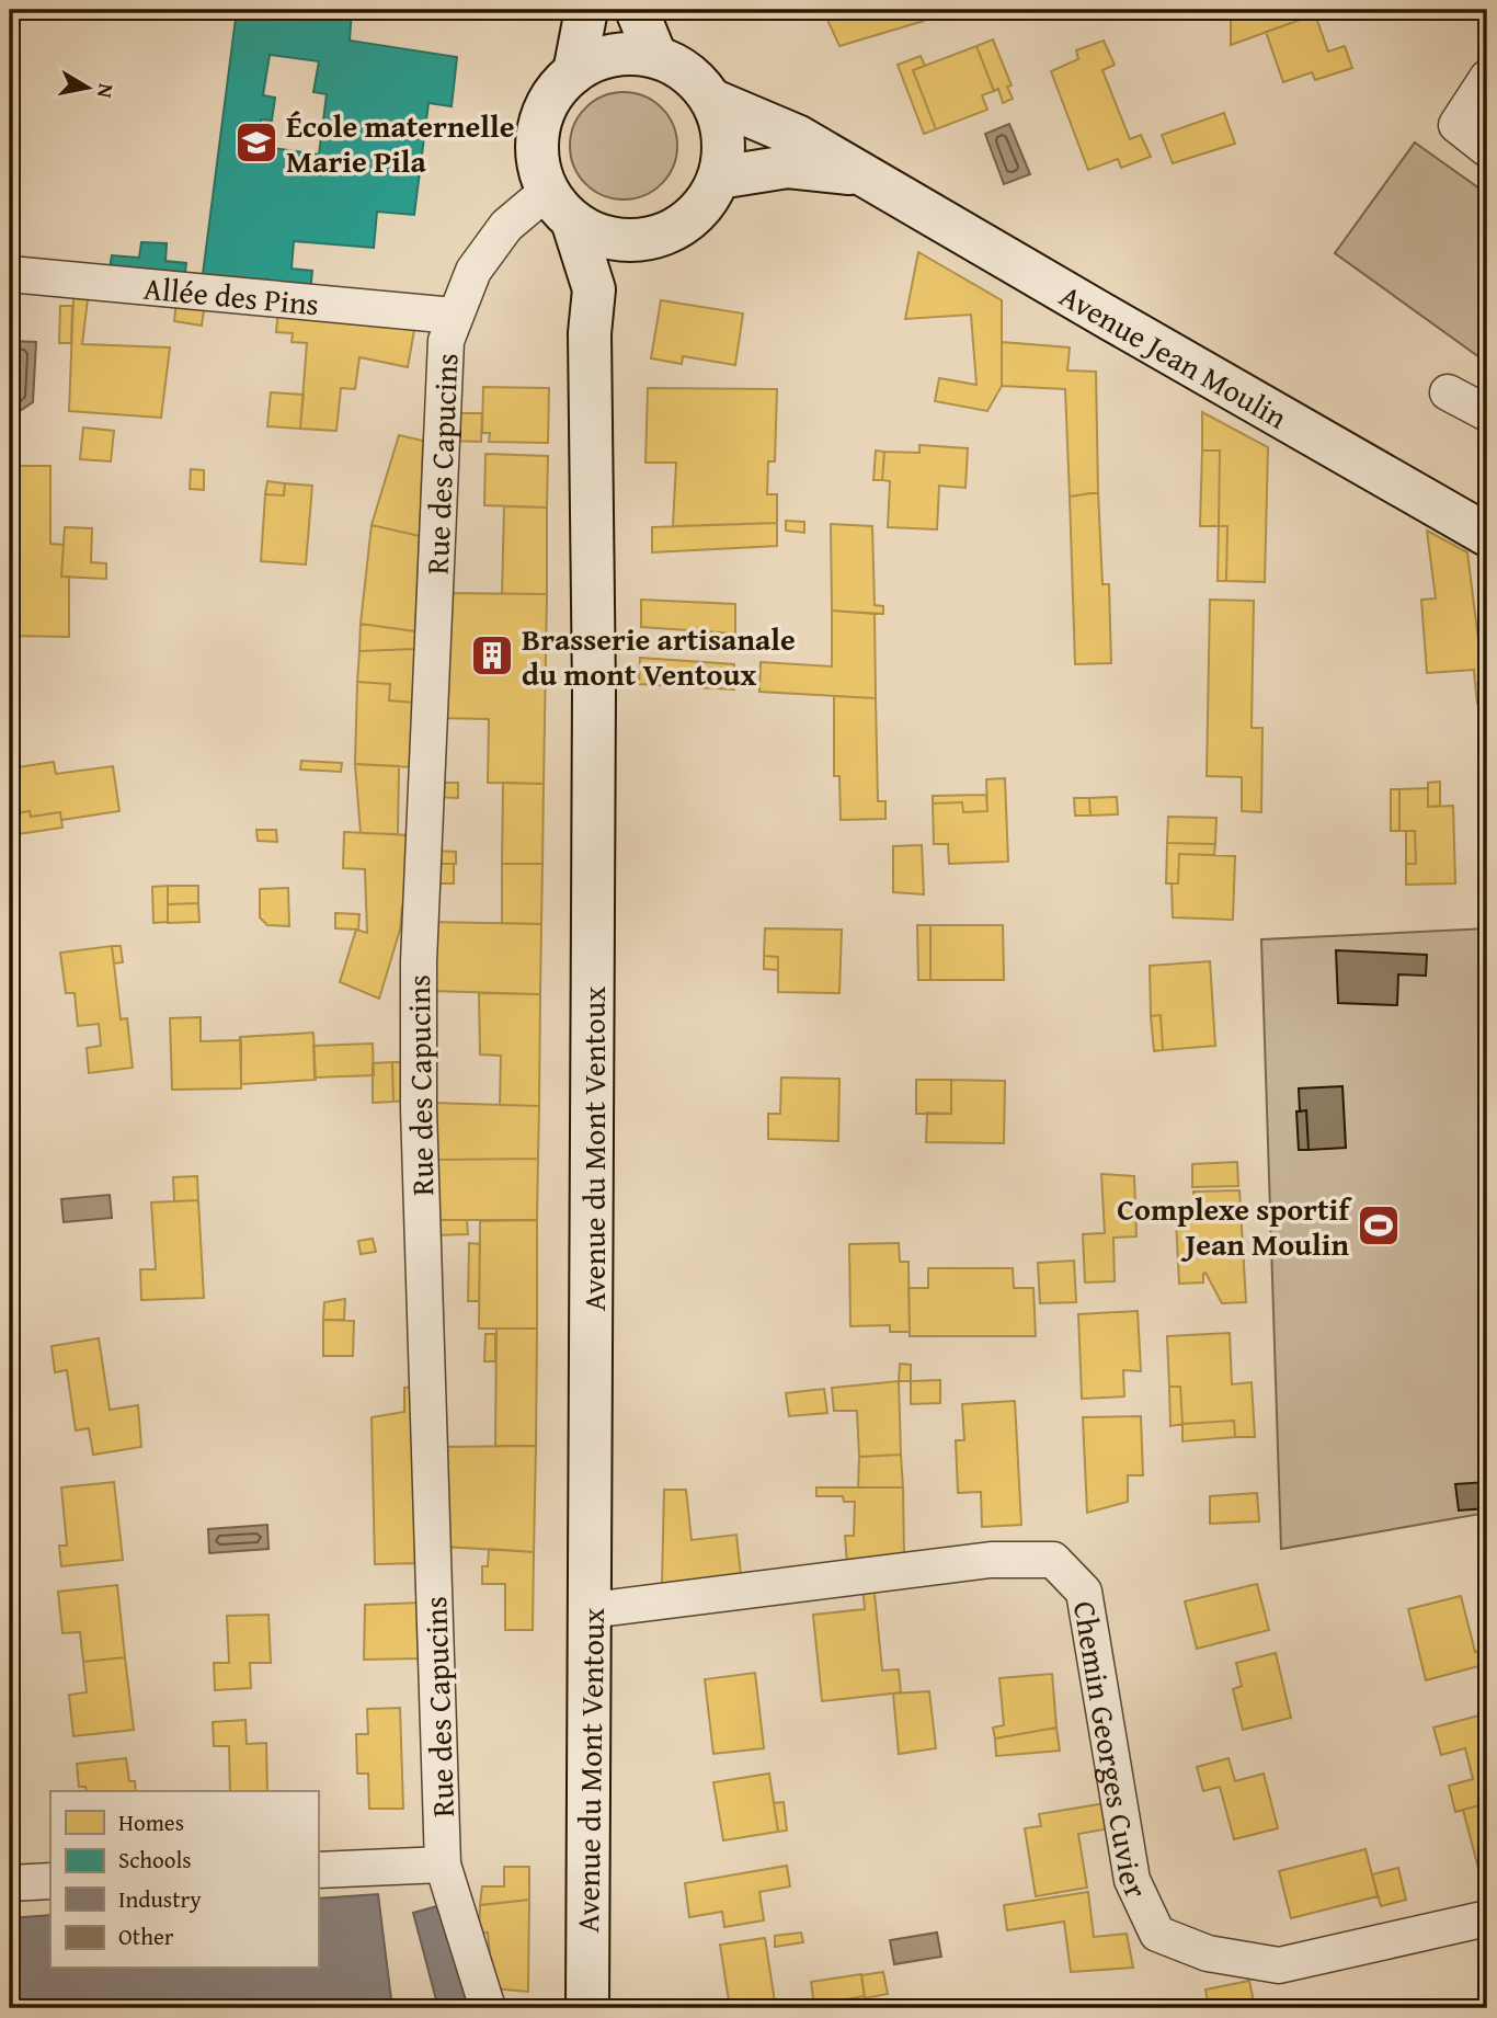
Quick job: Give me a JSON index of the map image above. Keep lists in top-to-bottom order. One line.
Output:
{"streets":{"main road":["Avenue Jean Moulin","Avenue du Mont Ventoux"],"street":["Allée des Pins","Rue des Capucins","Chemin Georges Cuvier"]},"crossings":[["Allée des Pins","Rue des Capucins"],["Avenue Jean Moulin","Rue des Capucins"],["Avenue Jean Moulin","Avenue du Mont Ventoux"],["Rue des Capucins","Avenue du Mont Ventoux"],["Avenue du Mont Ventoux","Chemin Georges Cuvier"]],"places":{"school or university":["École maternelle Marie Pila"],"building":["Brasserie artisanale du mont Ventoux"],"sports":["Complexe sportif Jean Moulin"]},"legend":["Homes","Schools","Industry","Other"],"north":"right"}
